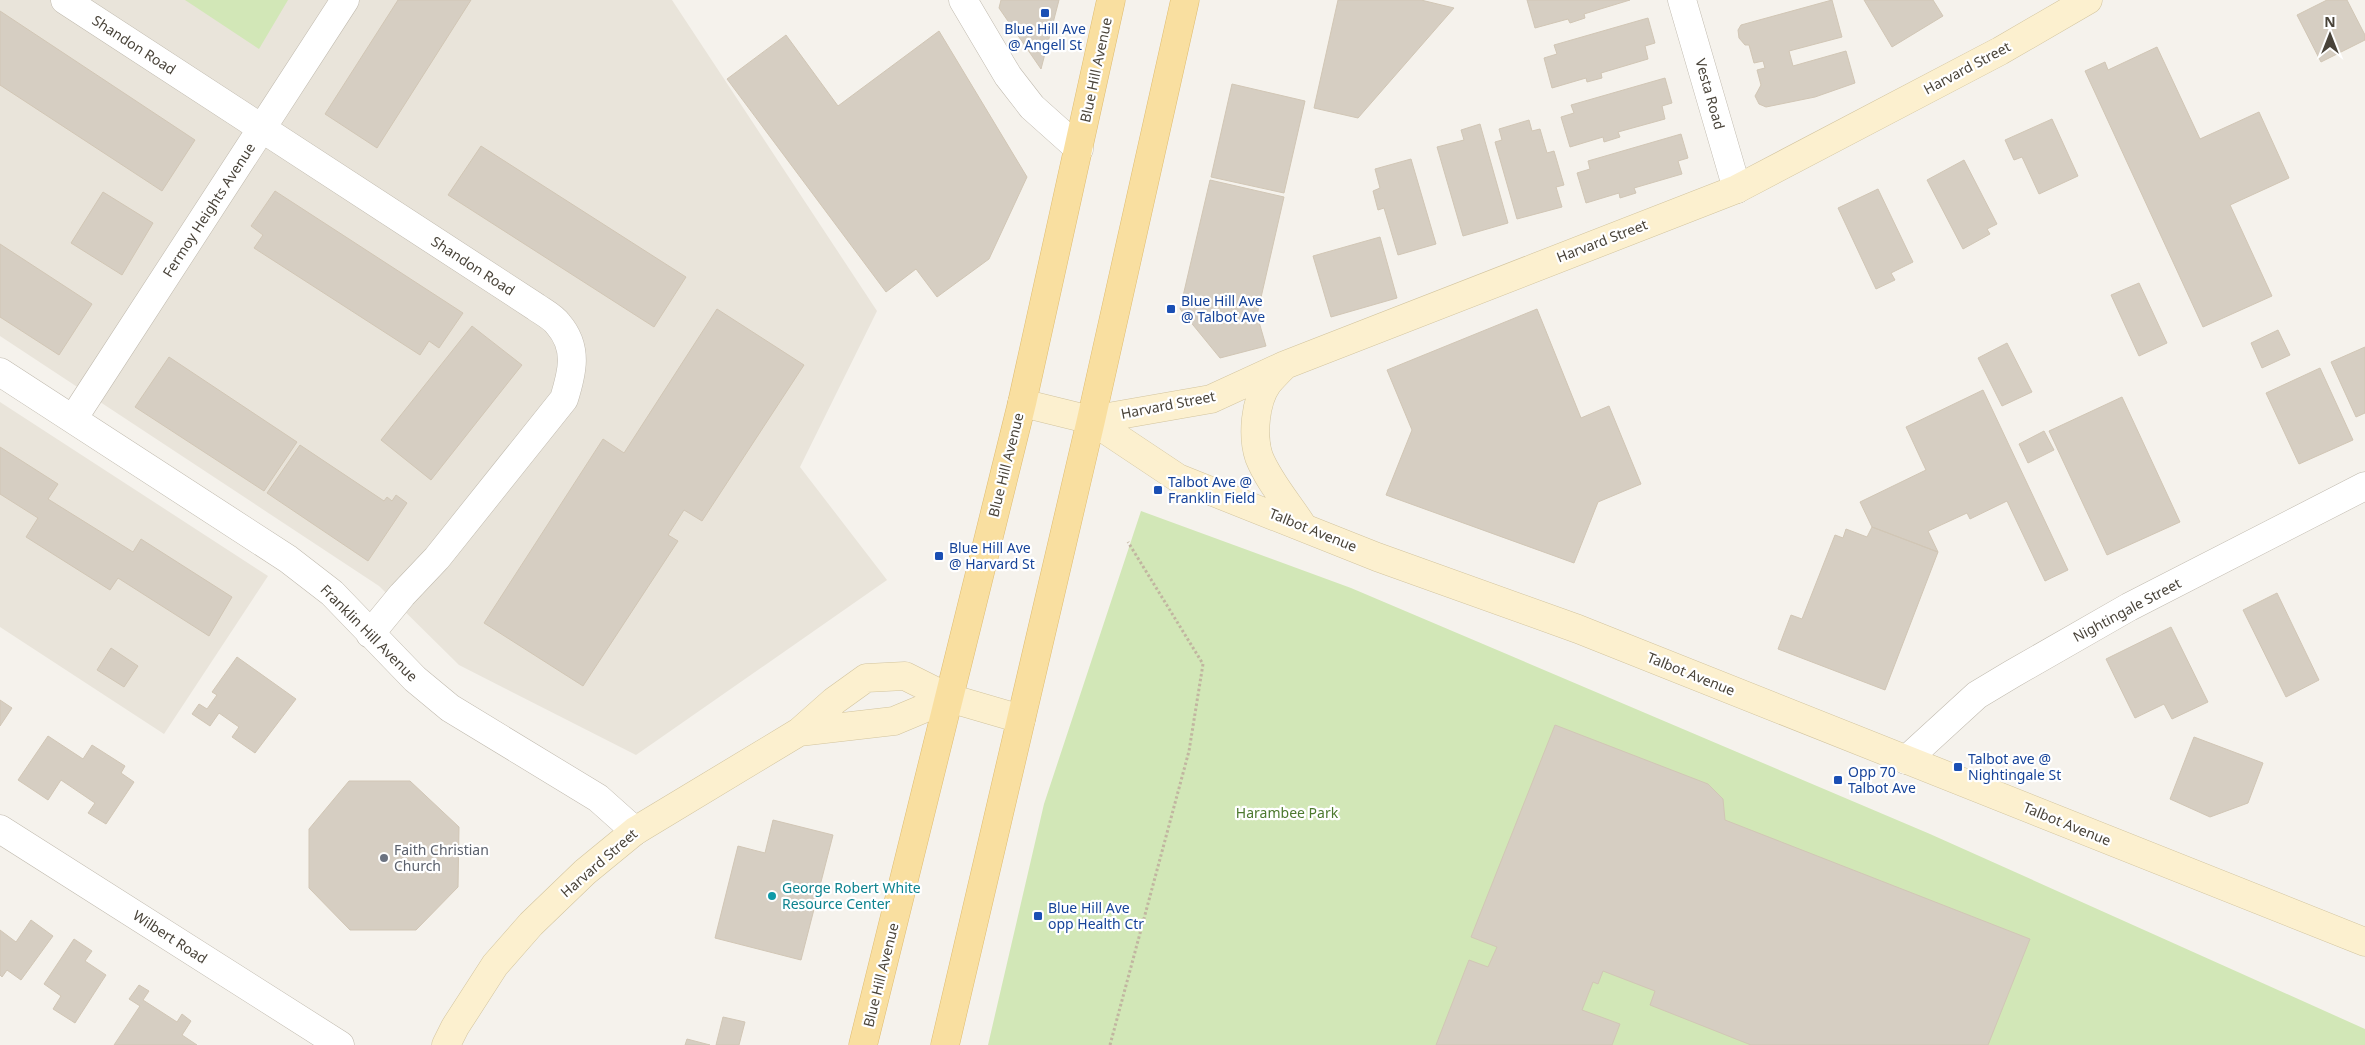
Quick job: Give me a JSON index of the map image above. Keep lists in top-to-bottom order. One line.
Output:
{"streets":{"main road":["Harvard Street","Blue Hill Avenue","Talbot Avenue"],"street":["Shandon Road","Vesta Road","Fermoy Heights Avenue","Nightingale Street","Franklin Hill Avenue","Wilbert Road"]},"crossings":[["Shandon Road","Fermoy Heights Avenue"],["Shandon Road","Franklin Hill Avenue"],["Harvard Street","Blue Hill Avenue"],["Harvard Street","Vesta Road"],["Harvard Street","Talbot Avenue"],["Harvard Street","Franklin Hill Avenue"],["Blue Hill Avenue","Talbot Avenue"],["Fermoy Heights Avenue","Franklin Hill Avenue"],["Talbot Avenue","Nightingale Street"]],"parks":["Harambee Park"],"places":{"transit":["Blue Hill Ave @ Angell St","Blue Hill Ave @ Talbot Ave","Talbot Ave @ Franklin Field","Blue Hill Ave @ Harvard St","Talbot ave @ Nightingale St","Opp 70 Talbot Ave","Blue Hill Ave opp Health Ctr"],"other":["Faith Christian Church","George Robert White Resource Center"]},"north":"top"}
